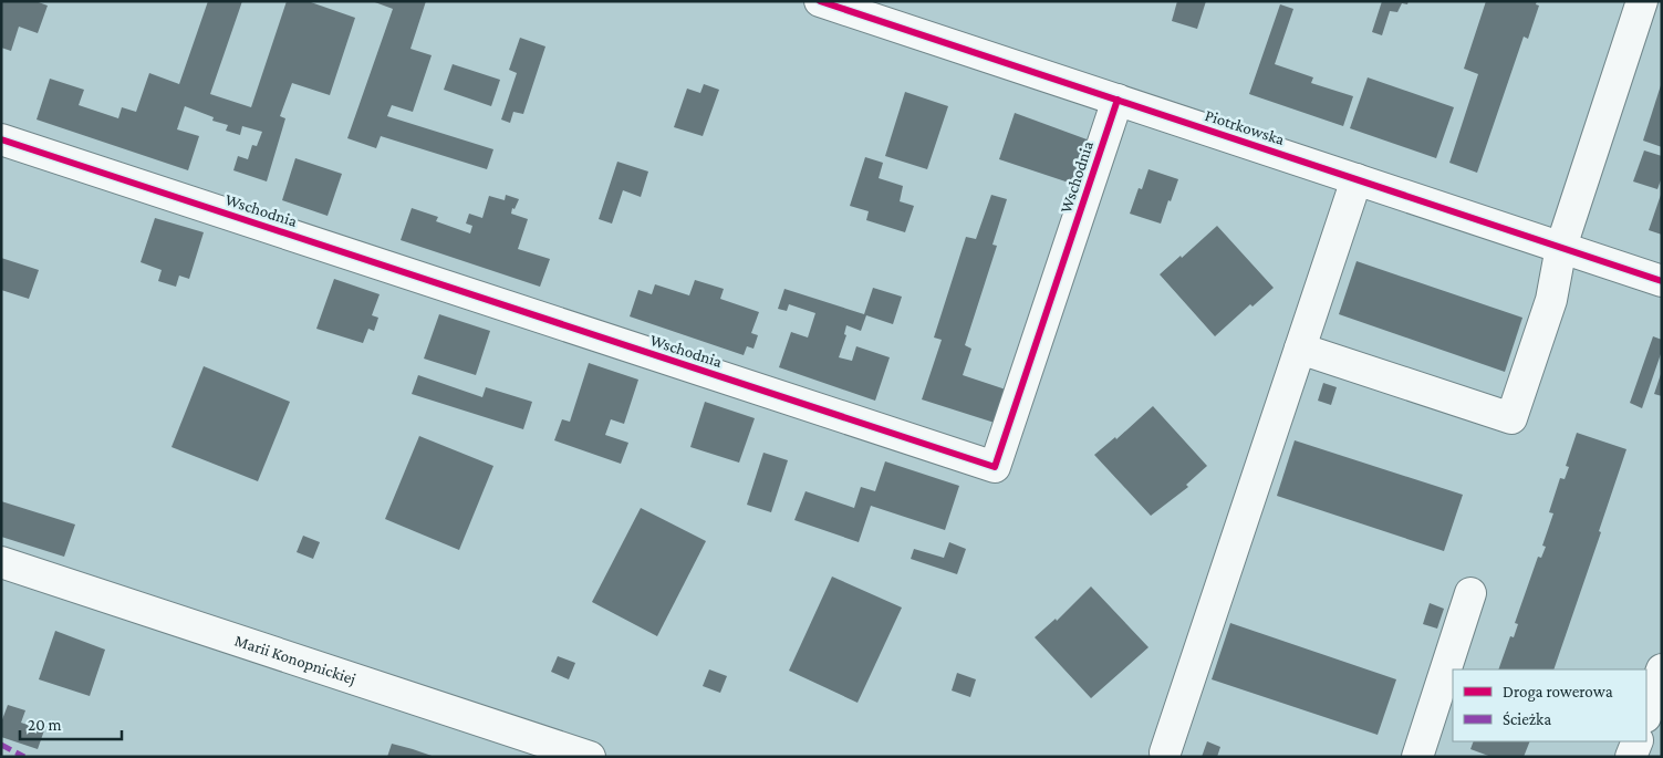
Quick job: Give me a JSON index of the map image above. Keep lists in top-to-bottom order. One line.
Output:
{"streets":{"street":["Piotrkowska","Wschodnia","Marii Konopnickiej"]},"crossings":[["Piotrkowska","Wschodnia"]],"legend":["Droga rowerowa","Ścieżka"],"scale_bar":"20 m"}
